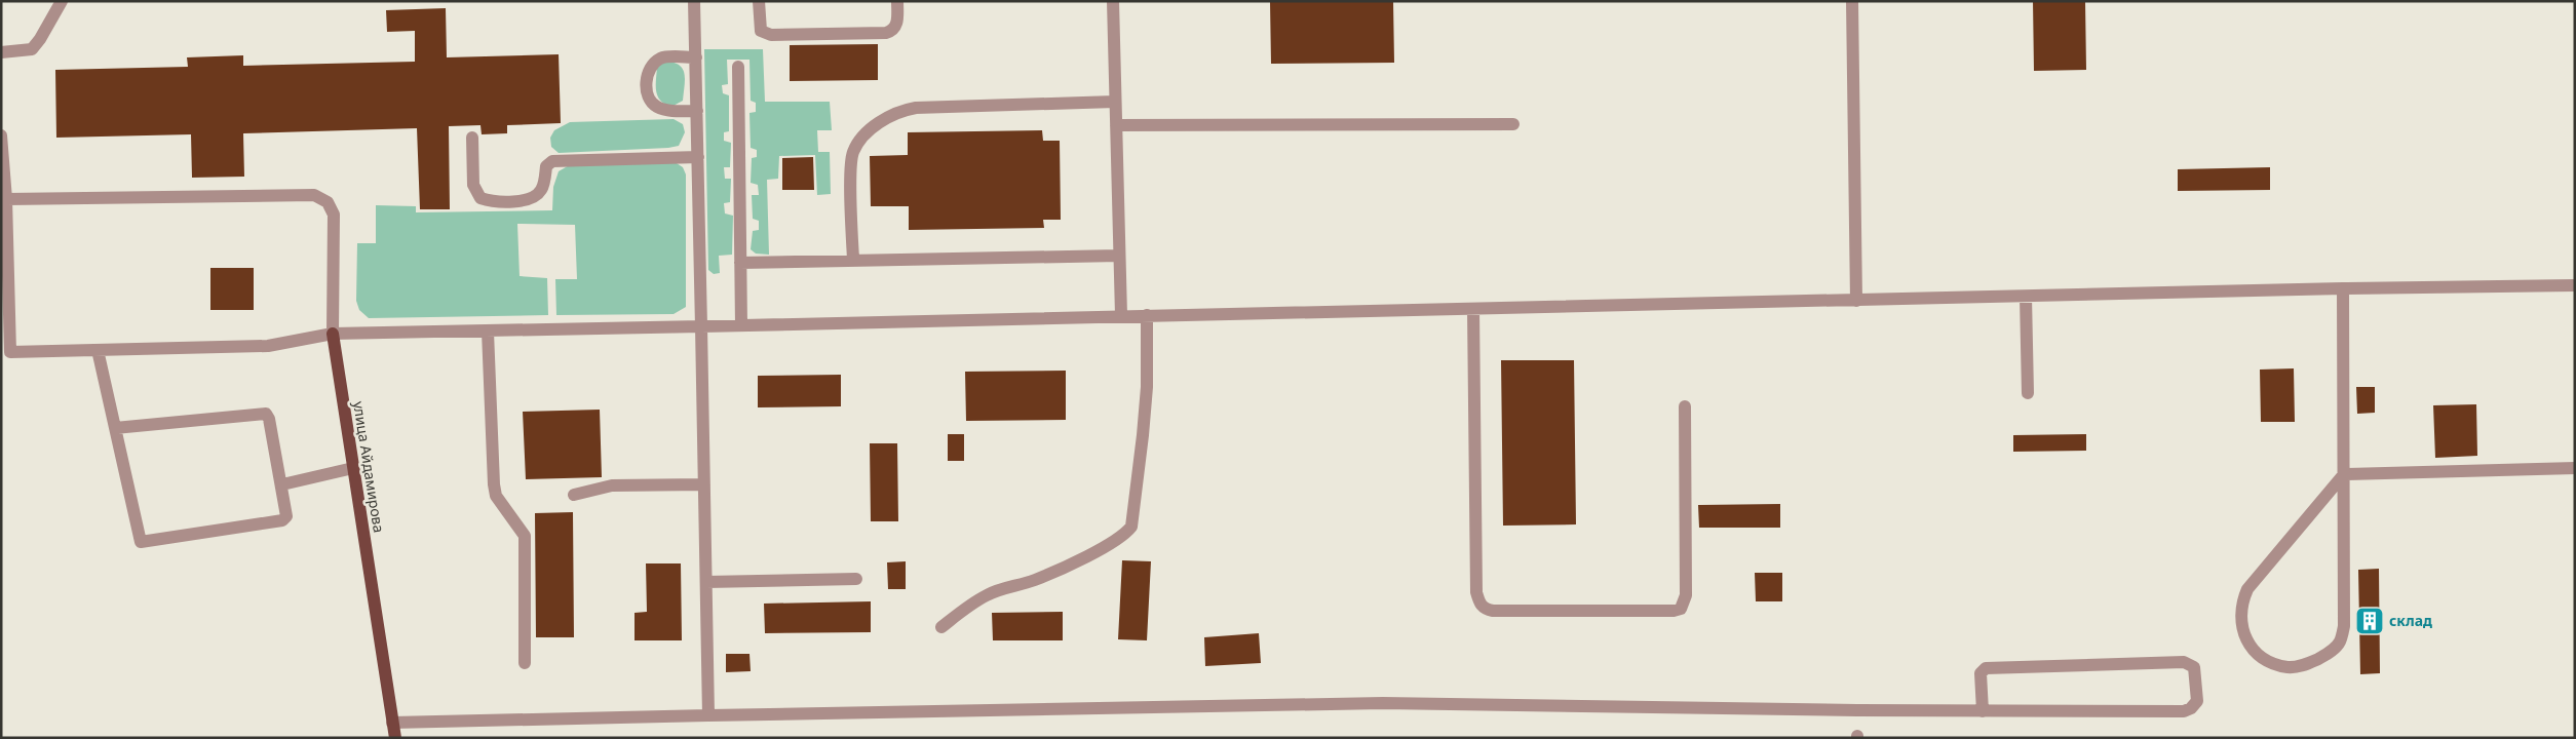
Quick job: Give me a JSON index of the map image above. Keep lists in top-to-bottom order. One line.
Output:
{"streets":{"main road":["улица Айдамирова"]},"places":{"building":["склад"]}}
